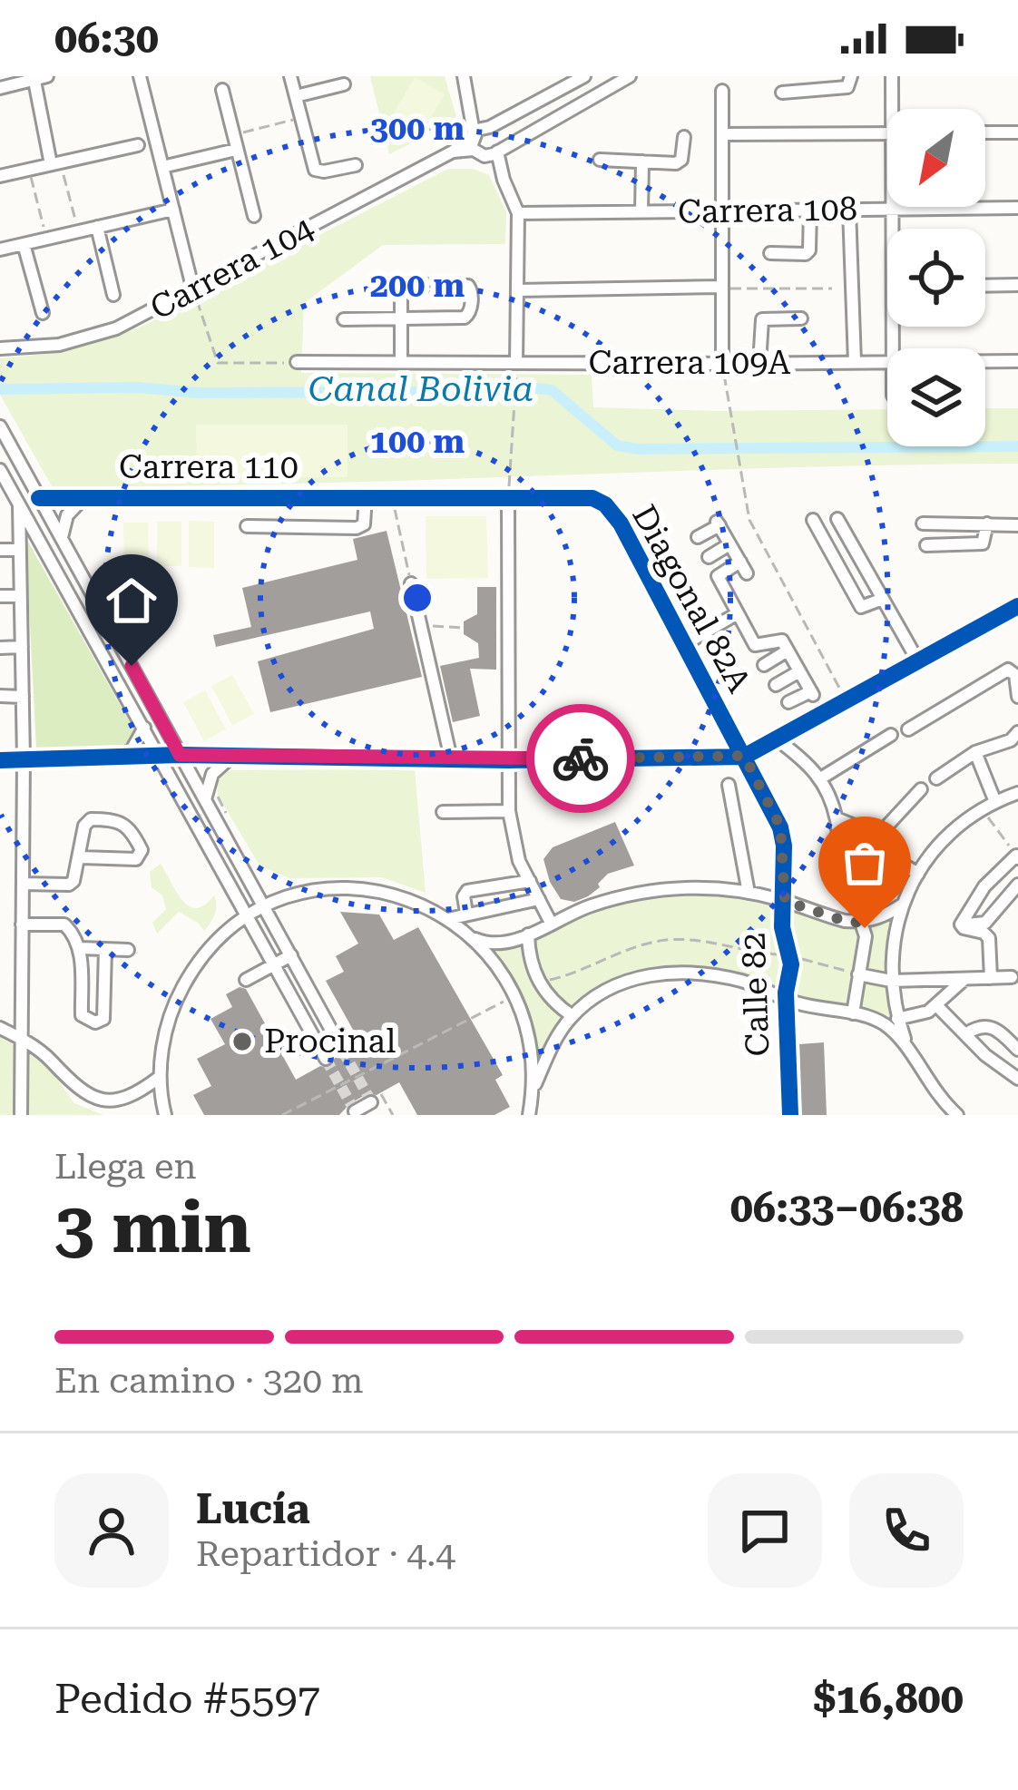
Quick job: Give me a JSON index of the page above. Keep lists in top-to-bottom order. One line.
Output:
{"streets":{"street":["Carrera 108","Carrera 104","Carrera 109A","Carrera 110","Diagonal 82A","Calle 82"]},"crossings":[["Carrera 110","Diagonal 82A"],["Diagonal 82A","Calle 82"]],"water":["Canal Bolivia"],"places":["Procinal"],"north":"bottom left","page":{"status":"06:30","heading":["3 min","Llega en","06:33–06:38"],"panel":["Lucía","Repartidor · 4.4","Pedido #5597","$16,800"],"bar":"En camino · 320 m"},"rings":["300 m","200 m","100 m"]}
